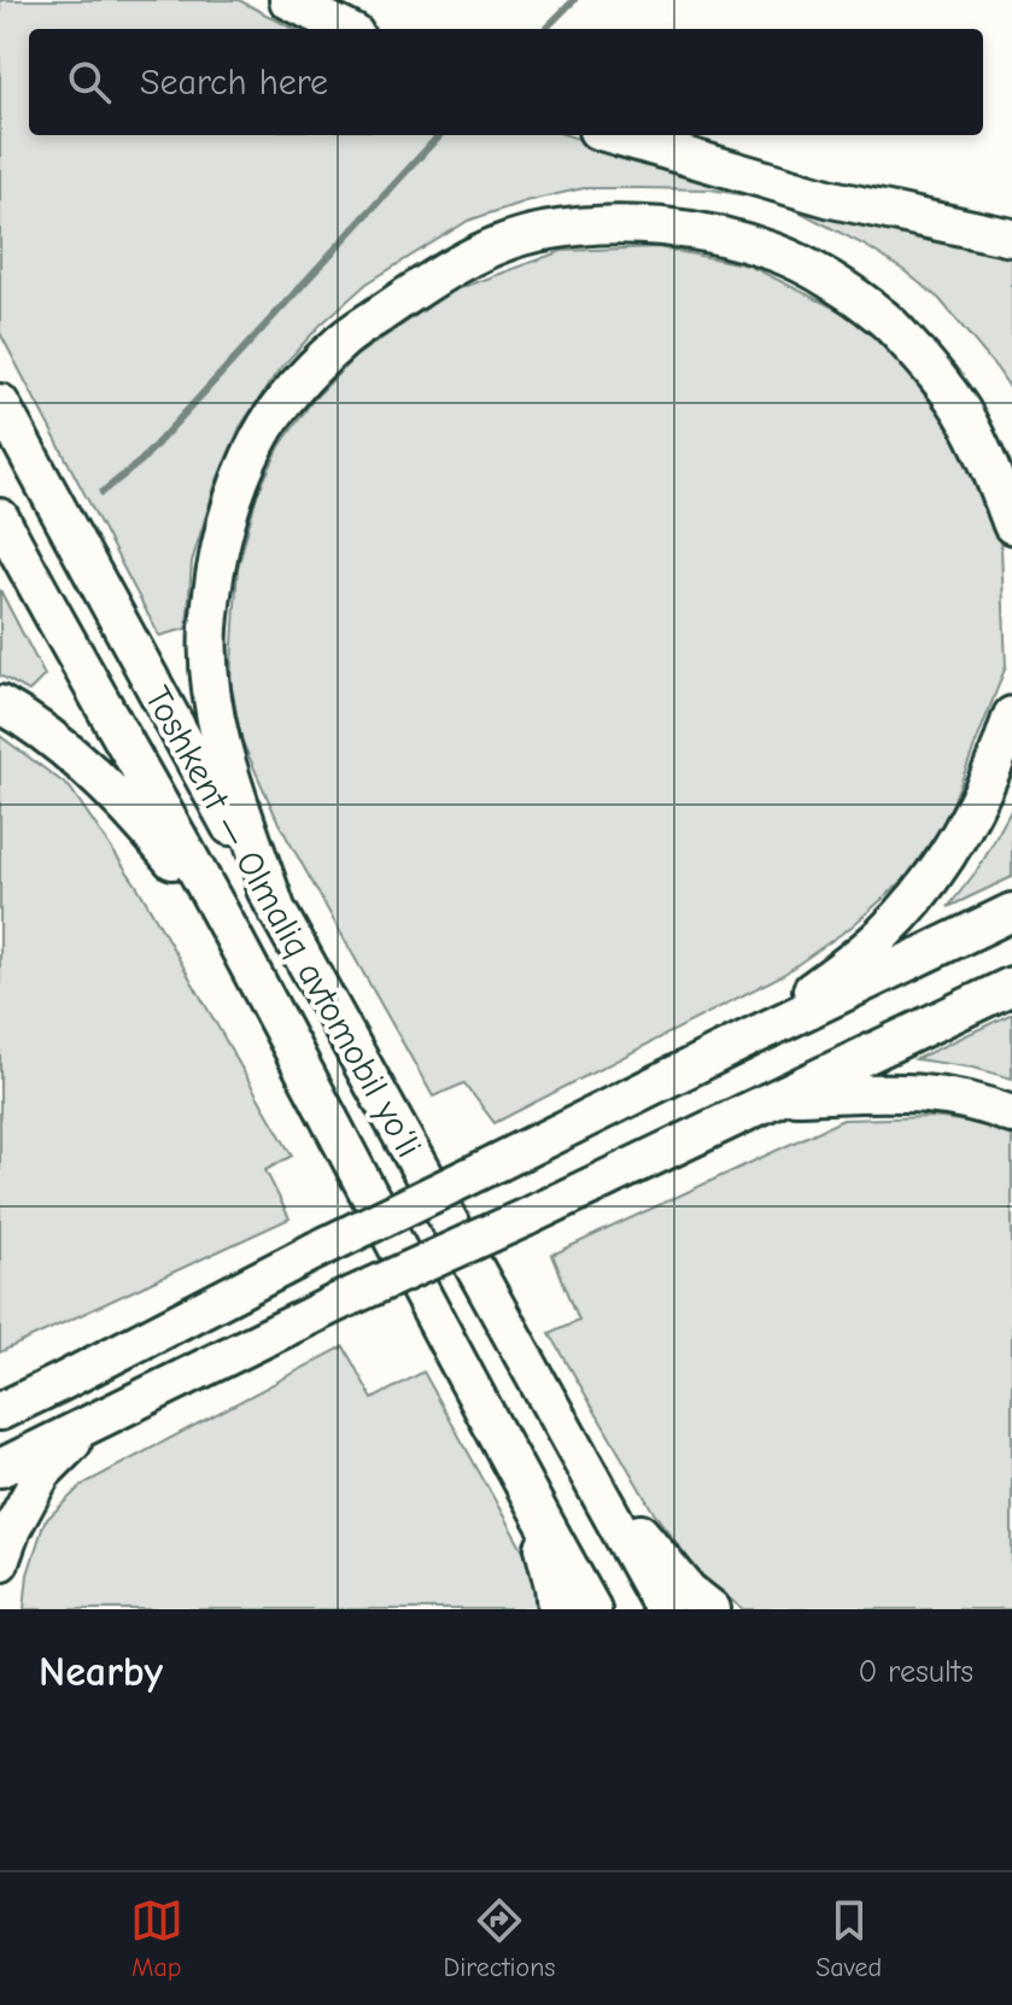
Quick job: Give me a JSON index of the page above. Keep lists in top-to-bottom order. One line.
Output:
{"streets":{"highway":["Toshkent — Olmaliq avtomobil yo‘li"]},"page":{"search":"Search here","heading":["Nearby","0 results"],"nav":["Map","Directions","Saved"]}}
